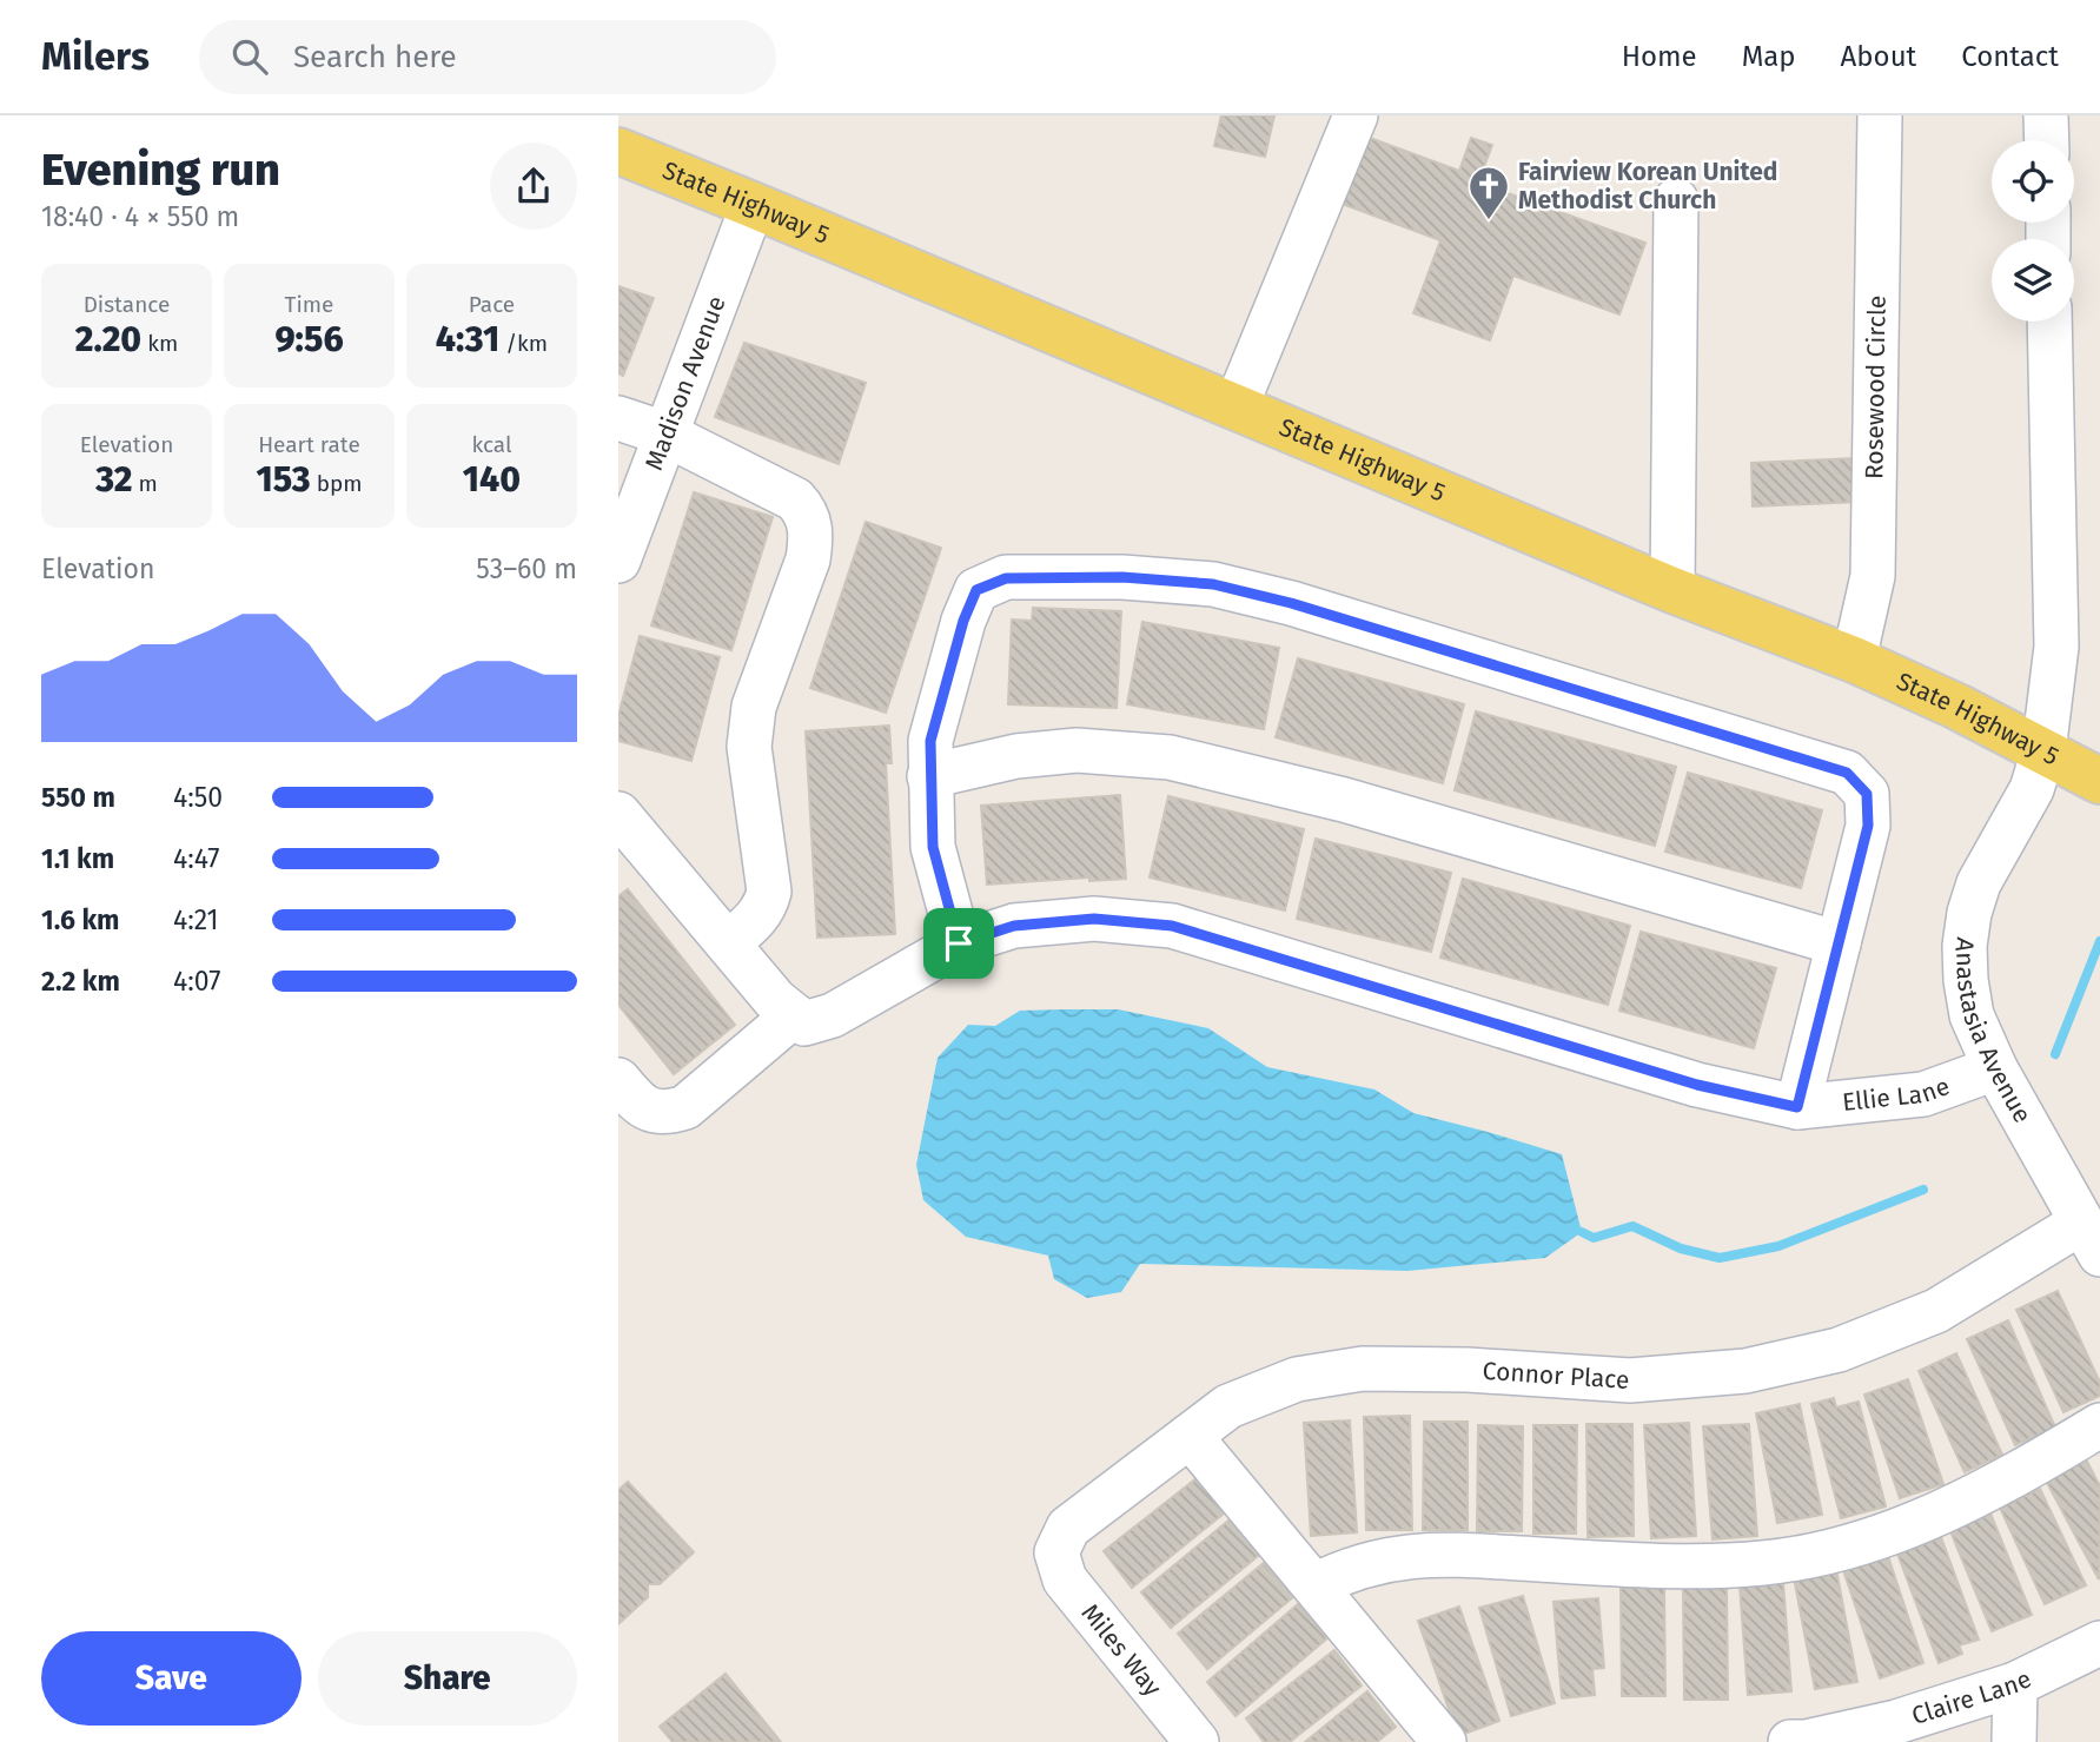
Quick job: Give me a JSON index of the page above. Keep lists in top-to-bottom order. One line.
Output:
{"streets":{"main road":["State Highway 5"],"street":["Madison Avenue","Rosewood Circle","Anastasia Avenue","Ellie Lane","Connor Place","Miles Way","Claire Lane"]},"crossings":[["State Highway 5","Madison Avenue"],["State Highway 5","Rosewood Circle"],["State Highway 5","Anastasia Avenue"],["Anastasia Avenue","Ellie Lane"],["Anastasia Avenue","Connor Place"],["Connor Place","Miles Way"]],"places":{"church":["Fairview Korean United Methodist Church"]},"page":{"header":"Milers","search":"Search here","nav":["Home","Map","About","Contact"],"heading":["Evening run","18:40 · 4 × 550 m"],"stats":[["Distance","2.20 km"],["Time","9:56"],["Pace","4:31 /km"],["Elevation","32 m"],["Heart rate","153 bpm"],["kcal","140"]],"chart":["Elevation","53–60 m"],"list":[{"name":"550 m","note":"4:50"},{"name":"1.1 km","note":"4:47"},{"name":"1.6 km","note":"4:21"},{"name":"2.2 km","note":"4:07"}],"buttons":["Save","Share"]}}
